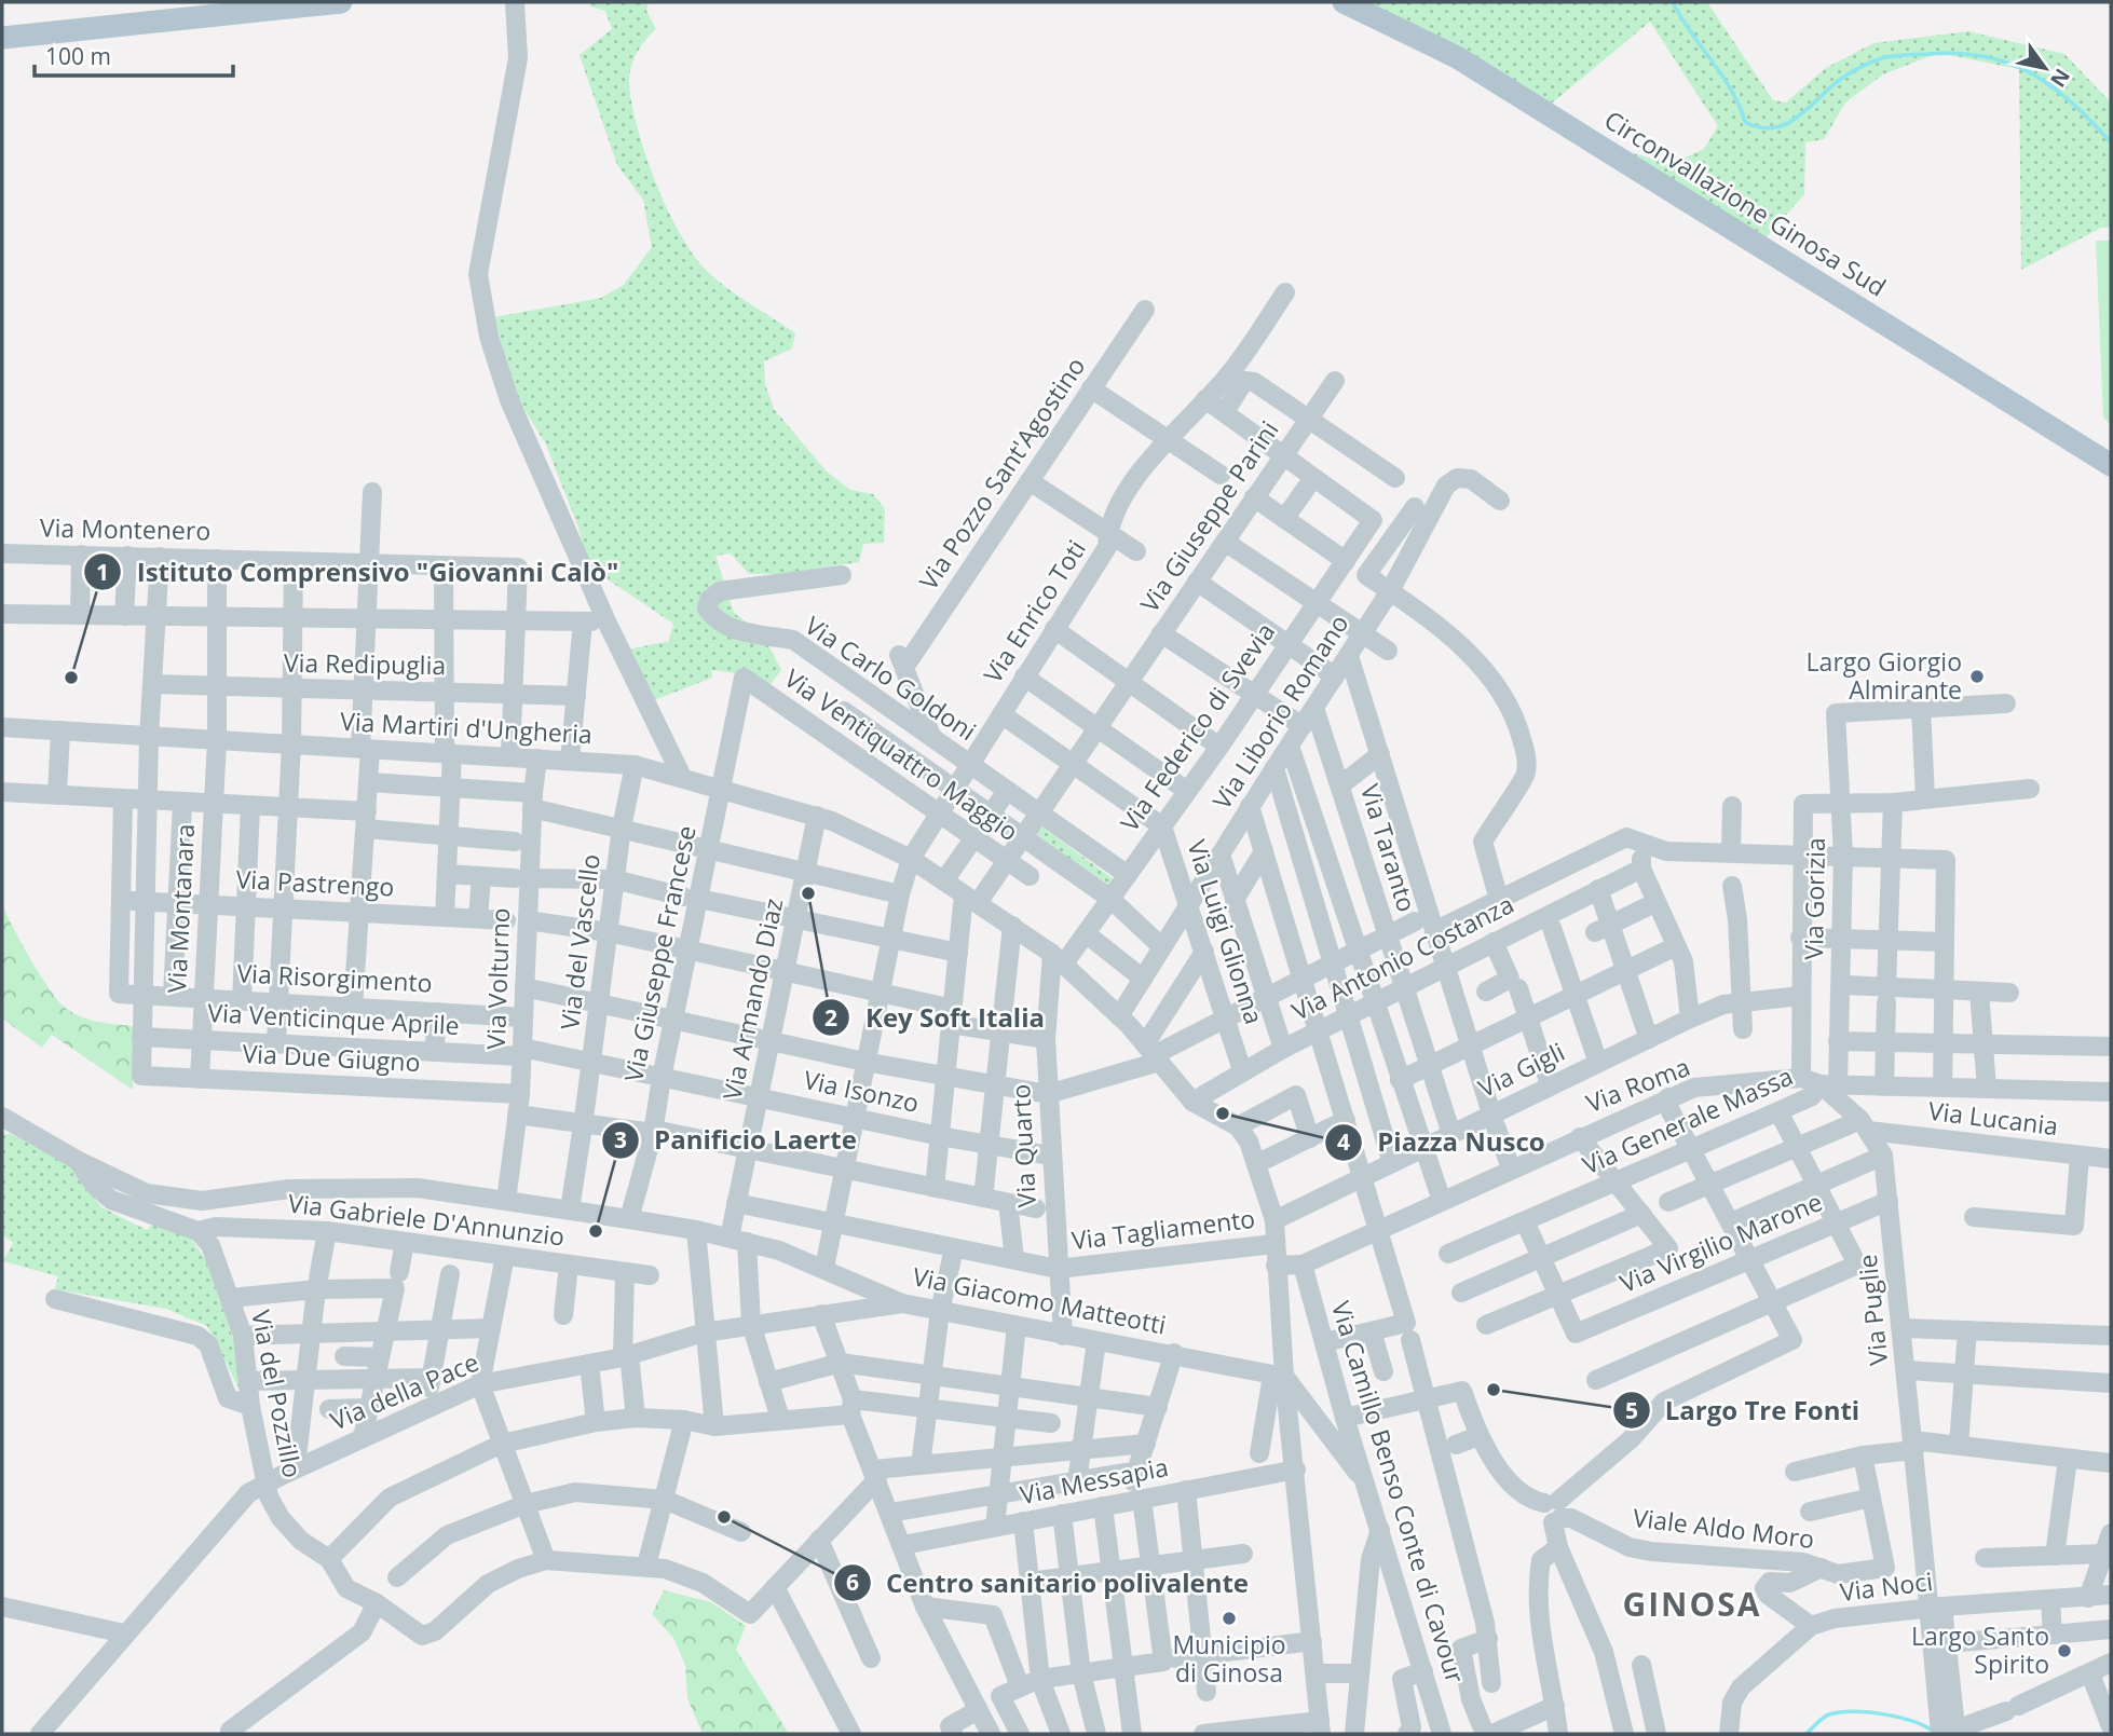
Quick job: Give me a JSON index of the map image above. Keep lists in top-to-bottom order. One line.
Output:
{"streets":{"main road":["Circonvallazione Ginosa Sud"],"street":["Via Pozzo Sant'Agostino","Via Giuseppe Parini","Via Montenero","Via Enrico Toti","Via Redipuglia","Via Carlo Goldoni","Via Liborio Romano","Via Federico di Svevia","Via Martiri d'Ungheria","Via Ventiquattro Maggio","Via Taranto","Via Pastrengo","Via Gorizia","Via Montanara","Via Luigi Glionna","Via del Vascello","Via Giuseppe Francese","Via Antonio Costanza","Via Risorgimento","Via Volturno","Via Armando Diaz","Via Venticinque Aprile","Via Due Giugno","Via Gigli","Via Roma","Via Isonzo","Via Lucania","Via Generale Massa","Via Quarto","Via Gabriele D'Annunzio","Via Tagliamento","Via Virgilio Marone","Via Giacomo Matteotti","Via Puglie","Via della Pace","Via del Pozzillo","Via Messapia","Via Camillo Benso Conte di Cavour","Viale Aldo Moro","Via Noci"]},"crossings":[["Via Pozzo Sant'Agostino","Via Carlo Goldoni"],["Via Giuseppe Parini","Via Carlo Goldoni"],["Via Giuseppe Parini","Via Martiri d'Ungheria"],["Via Giuseppe Parini","Via Ventiquattro Maggio"],["Via Giuseppe Parini","Via Luigi Glionna"],["Via Montenero","Via Montanara"],["Via Enrico Toti","Via Carlo Goldoni"],["Via Enrico Toti","Via Martiri d'Ungheria"],["Via Enrico Toti","Via Ventiquattro Maggio"],["Via Enrico Toti","Via Luigi Glionna"],["Via Enrico Toti","Via Isonzo"],["Via Enrico Toti","Via Tagliamento"],["Via Enrico Toti","Via Giacomo Matteotti"],["Via Redipuglia","Via Montanara"],["Via Carlo Goldoni","Via Federico di Svevia"],["Via Liborio Romano","Via Martiri d'Ungheria"],["Via Liborio Romano","Via Taranto"],["Via Liborio Romano","Via Luigi Glionna"],["Via Federico di Svevia","Via Martiri d'Ungheria"],["Via Federico di Svevia","Via Luigi Glionna"],["Via Federico di Svevia","Via Quarto"],["Via Martiri d'Ungheria","Via Montanara"],["Via Martiri d'Ungheria","Via del Vascello"],["Via Martiri d'Ungheria","Via Giuseppe Francese"],["Via Martiri d'Ungheria","Via Antonio Costanza"],["Via Martiri d'Ungheria","Via Volturno"],["Via Martiri d'Ungheria","Via Armando Diaz"],["Via Martiri d'Ungheria","Via Quarto"],["Via Ventiquattro Maggio","Via Giuseppe Francese"],["Via Taranto","Via Antonio Costanza"],["Via Taranto","Via Gigli"],["Via Pastrengo","Via Montanara"],["Via Gorizia","Via Roma"],["Via Gorizia","Via Generale Massa"],["Via Gorizia","Via Puglie"],["Via Montanara","Via Risorgimento"],["Via Montanara","Via Venticinque Aprile"],["Via Montanara","Via Due Giugno"],["Via Luigi Glionna","Via Antonio Costanza"],["Via del Vascello","Via Venticinque Aprile"],["Via del Vascello","Via Isonzo"],["Via del Vascello","Via Giacomo Matteotti"],["Via Giuseppe Francese","Via Isonzo"],["Via Giuseppe Francese","Via Giacomo Matteotti"],["Via Risorgimento","Via Volturno"],["Via Volturno","Via Venticinque Aprile"],["Via Volturno","Via Due Giugno"],["Via Volturno","Via Giacomo Matteotti"],["Via Armando Diaz","Via Isonzo"],["Via Armando Diaz","Via Tagliamento"],["Via Armando Diaz","Via Giacomo Matteotti"],["Via Armando Diaz","Via della Pace"],["Via Venticinque Aprile","Via Due Giugno"],["Via Venticinque Aprile","Via Isonzo"],["Via Roma","Via Generale Massa"],["Via Roma","Via Puglie"],["Via Roma","Via Camillo Benso Conte di Cavour"],["Via Isonzo","Via Quarto"],["Via Lucania","Via Puglie"],["Via Generale Massa","Via Puglie"],["Via Quarto","Via Tagliamento"],["Via Quarto","Via Giacomo Matteotti"],["Via Gabriele D'Annunzio","Via del Pozzillo"],["Via Virgilio Marone","Via Puglie"],["Via Giacomo Matteotti","Via della Pace"]],"districts":["GINOSA"],"places":["Largo Giorgio Almirante","Istituto Comprensivo \"Giovanni Calò\"","Key Soft Italia","Piazza Nusco","Panificio Laerte","Largo Tre Fonti","Centro sanitario polivalente","Municipio di Ginosa","Largo Santo Spirito"],"scale_bar":"100 m","north":"bottom right"}
